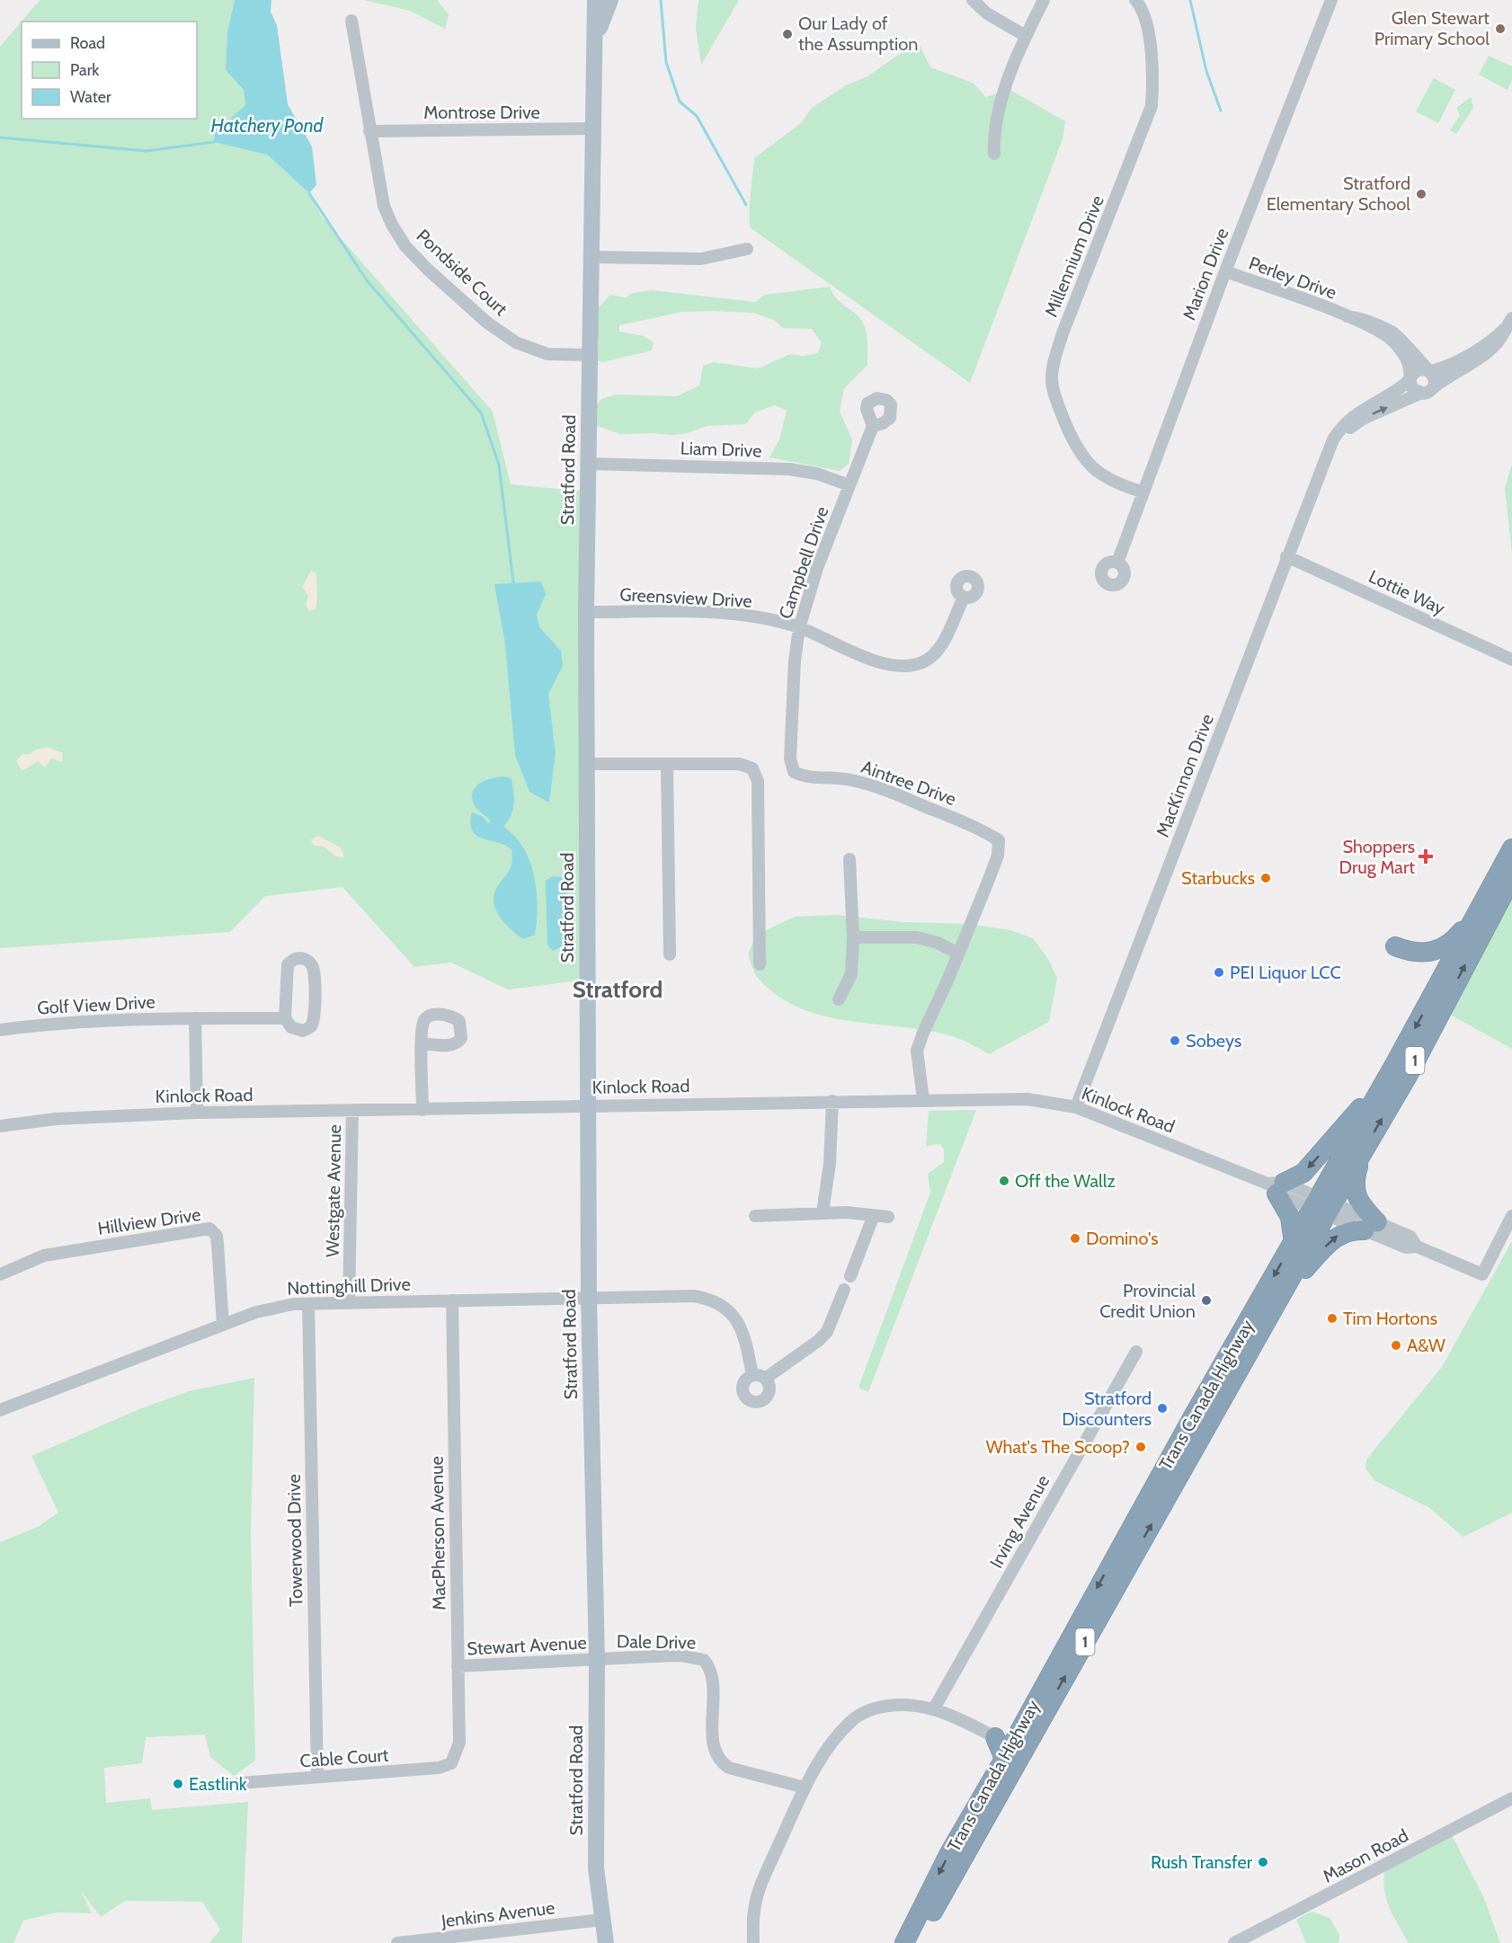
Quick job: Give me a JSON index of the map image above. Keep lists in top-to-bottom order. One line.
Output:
{"streets":{"highway":["1","Trans Canada Highway"],"main road":["Stratford Road"],"street":["Montrose Drive","Millennium Drive","Pondside Court","Marion Drive","Perley Drive","Liam Drive","Campbell Drive","Lottie Way","Greensview Drive","MacKinnon Drive","Aintree Drive","Golf View Drive","Kinlock Road","Westgate Avenue","Hillview Drive","Nottinghill Drive","Irving Avenue","MacPherson Avenue","Towerwood Drive","Dale Drive","Stewart Avenue","Cable Court","Mason Road","Jenkins Avenue"]},"crossings":[["Montrose Drive","Pondside Court"],["Montrose Drive","Stratford Road"],["Millennium Drive","Marion Drive"],["Pondside Court","Stratford Road"],["Marion Drive","Perley Drive"],["Perley Drive","MacKinnon Drive"],["Liam Drive","Stratford Road"],["Liam Drive","Campbell Drive"],["Stratford Road","Greensview Drive"],["Stratford Road","Kinlock Road"],["Stratford Road","Nottinghill Drive"],["Stratford Road","Dale Drive"],["Stratford Road","Stewart Avenue"],["Stratford Road","Jenkins Avenue"],["Campbell Drive","Greensview Drive"],["Campbell Drive","Aintree Drive"],["Lottie Way","MacKinnon Drive"],["MacKinnon Drive","Kinlock Road"],["Kinlock Road","Westgate Avenue"],["Kinlock Road","Trans Canada Highway"],["Westgate Avenue","Nottinghill Drive"],["Hillview Drive","Nottinghill Drive"],["Nottinghill Drive","MacPherson Avenue"],["Nottinghill Drive","Towerwood Drive"],["MacPherson Avenue","Stewart Avenue"],["MacPherson Avenue","Cable Court"],["Towerwood Drive","Cable Court"],["Dale Drive","Stewart Avenue"]],"districts":["Stratford"],"water":["Hatchery Pond"],"places":{"other":["Glen Stewart Primary School","Our Lady of the Assumption","Stratford Elementary School","Starbucks","PEI Liquor LCC","Sobeys","Off the Wallz","Domino's","Provincial Credit Union","Tim Hortons","A&W","Stratford Discounters","What's The Scoop?","Eastlink","Rush Transfer"],"health":["Shoppers Drug Mart"]},"legend":["Road","Park","Water"]}
